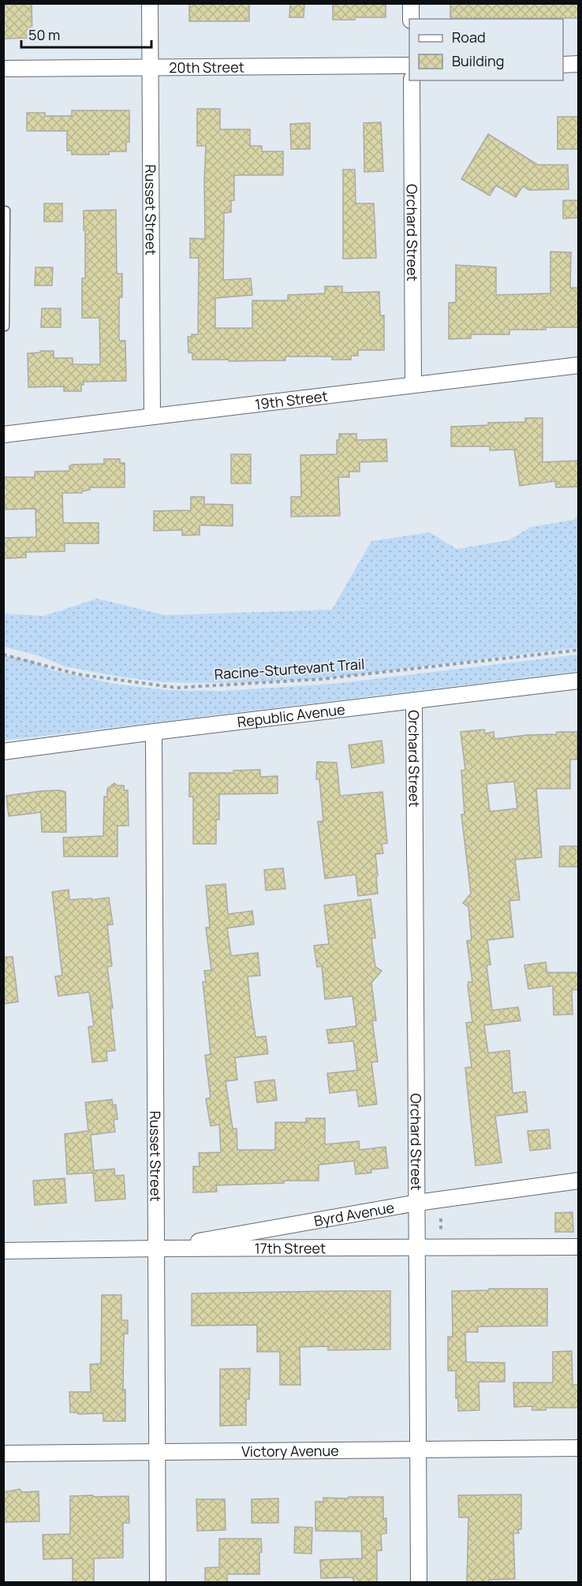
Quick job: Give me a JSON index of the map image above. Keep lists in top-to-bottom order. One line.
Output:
{"streets":{"street":["20th Street","Russet Street","Orchard Street","19th Street","Republic Avenue","Byrd Avenue","17th Street","Victory Avenue"],"path":["Racine-Sturtevant Trail"]},"crossings":[["20th Street","Russet Street"],["Russet Street","19th Street"],["Russet Street","Republic Avenue"],["Russet Street","Byrd Avenue"],["Russet Street","17th Street"],["Russet Street","Victory Avenue"],["Orchard Street","19th Street"],["Orchard Street","Republic Avenue"],["Orchard Street","Byrd Avenue"],["Orchard Street","17th Street"],["Orchard Street","Victory Avenue"],["Byrd Avenue","17th Street"]],"legend":["Road","Building"],"scale_bar":"50 m"}
